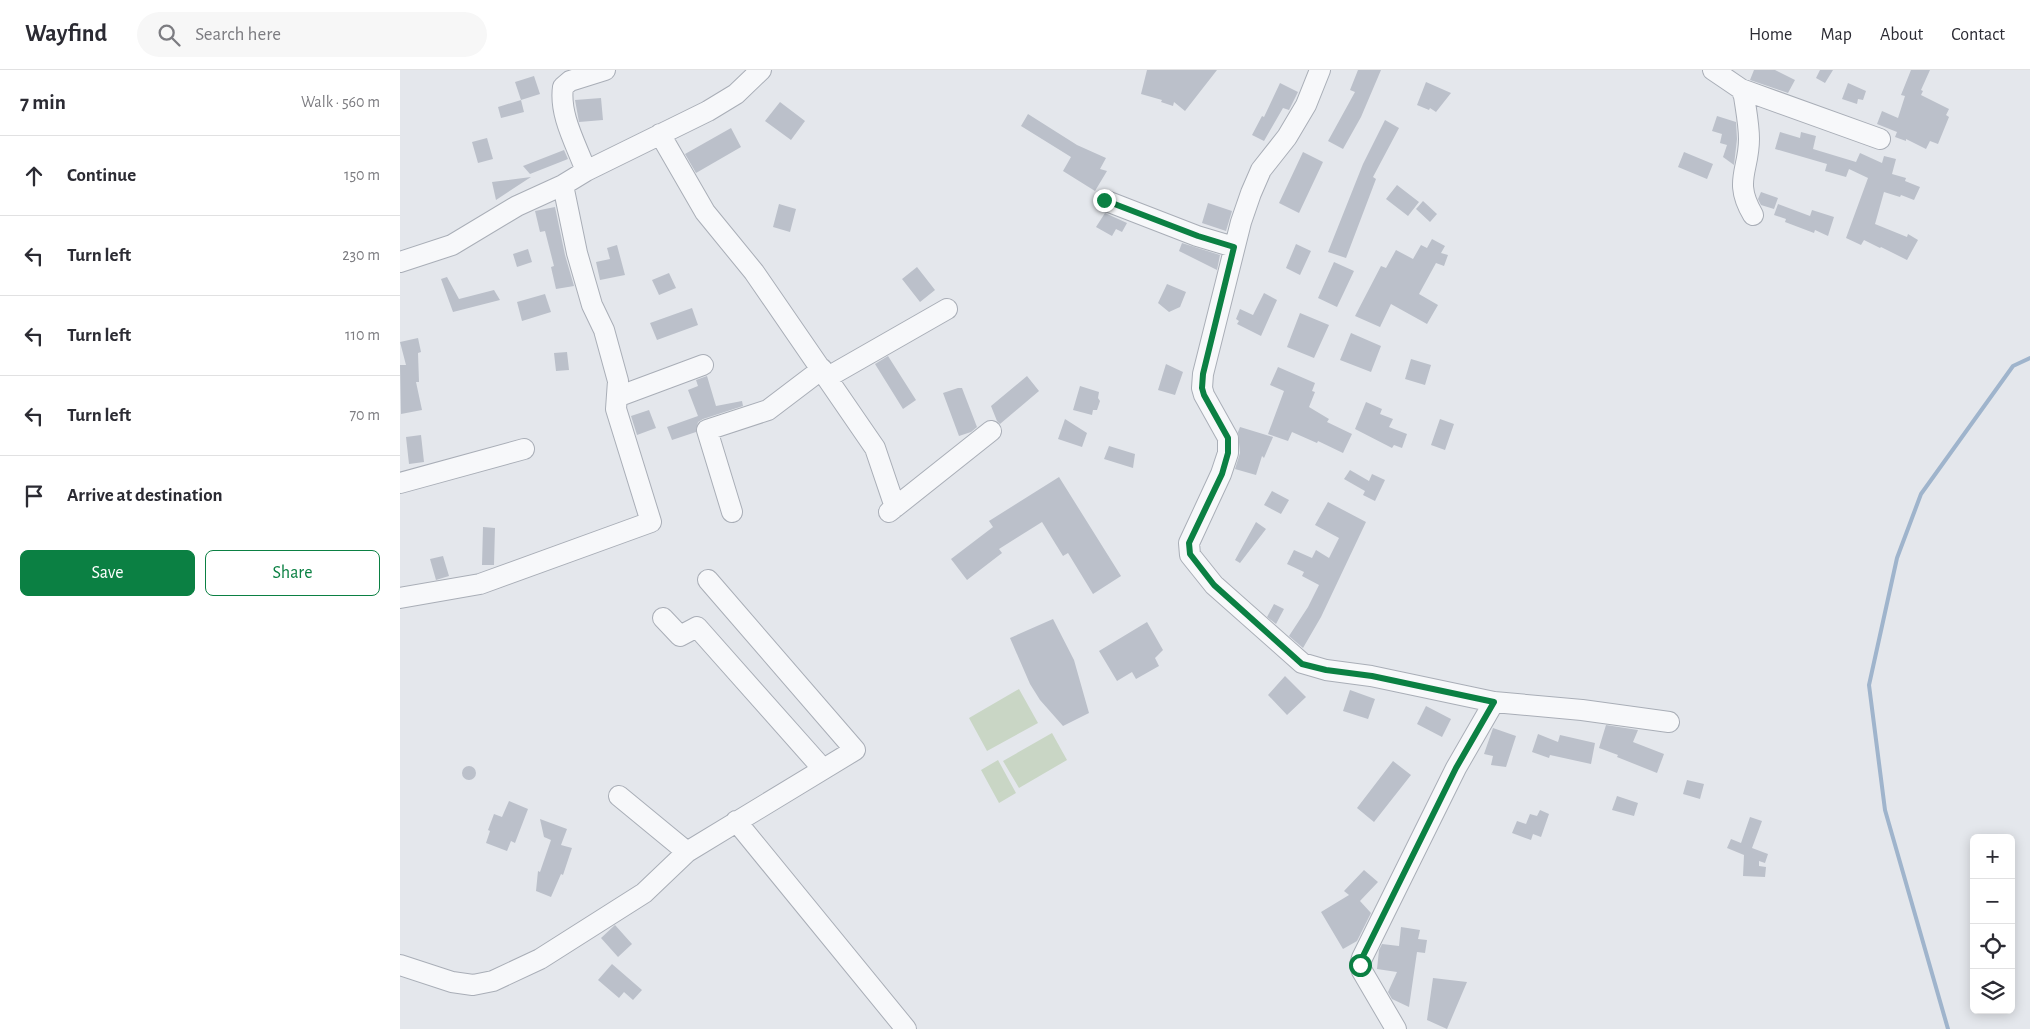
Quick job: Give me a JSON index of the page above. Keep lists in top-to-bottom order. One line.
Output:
{"page":{"header":"Wayfind","search":"Search here","nav":["Home","Map","About","Contact"],"heading":["7 min","Walk · 560 m"],"list":[["Continue","150 m"],["Turn left","230 m"],["Turn left","110 m"],["Turn left","70 m"],"Arrive at destination"],"buttons":["Save","Share"],"map_buttons":["+","−"]}}
